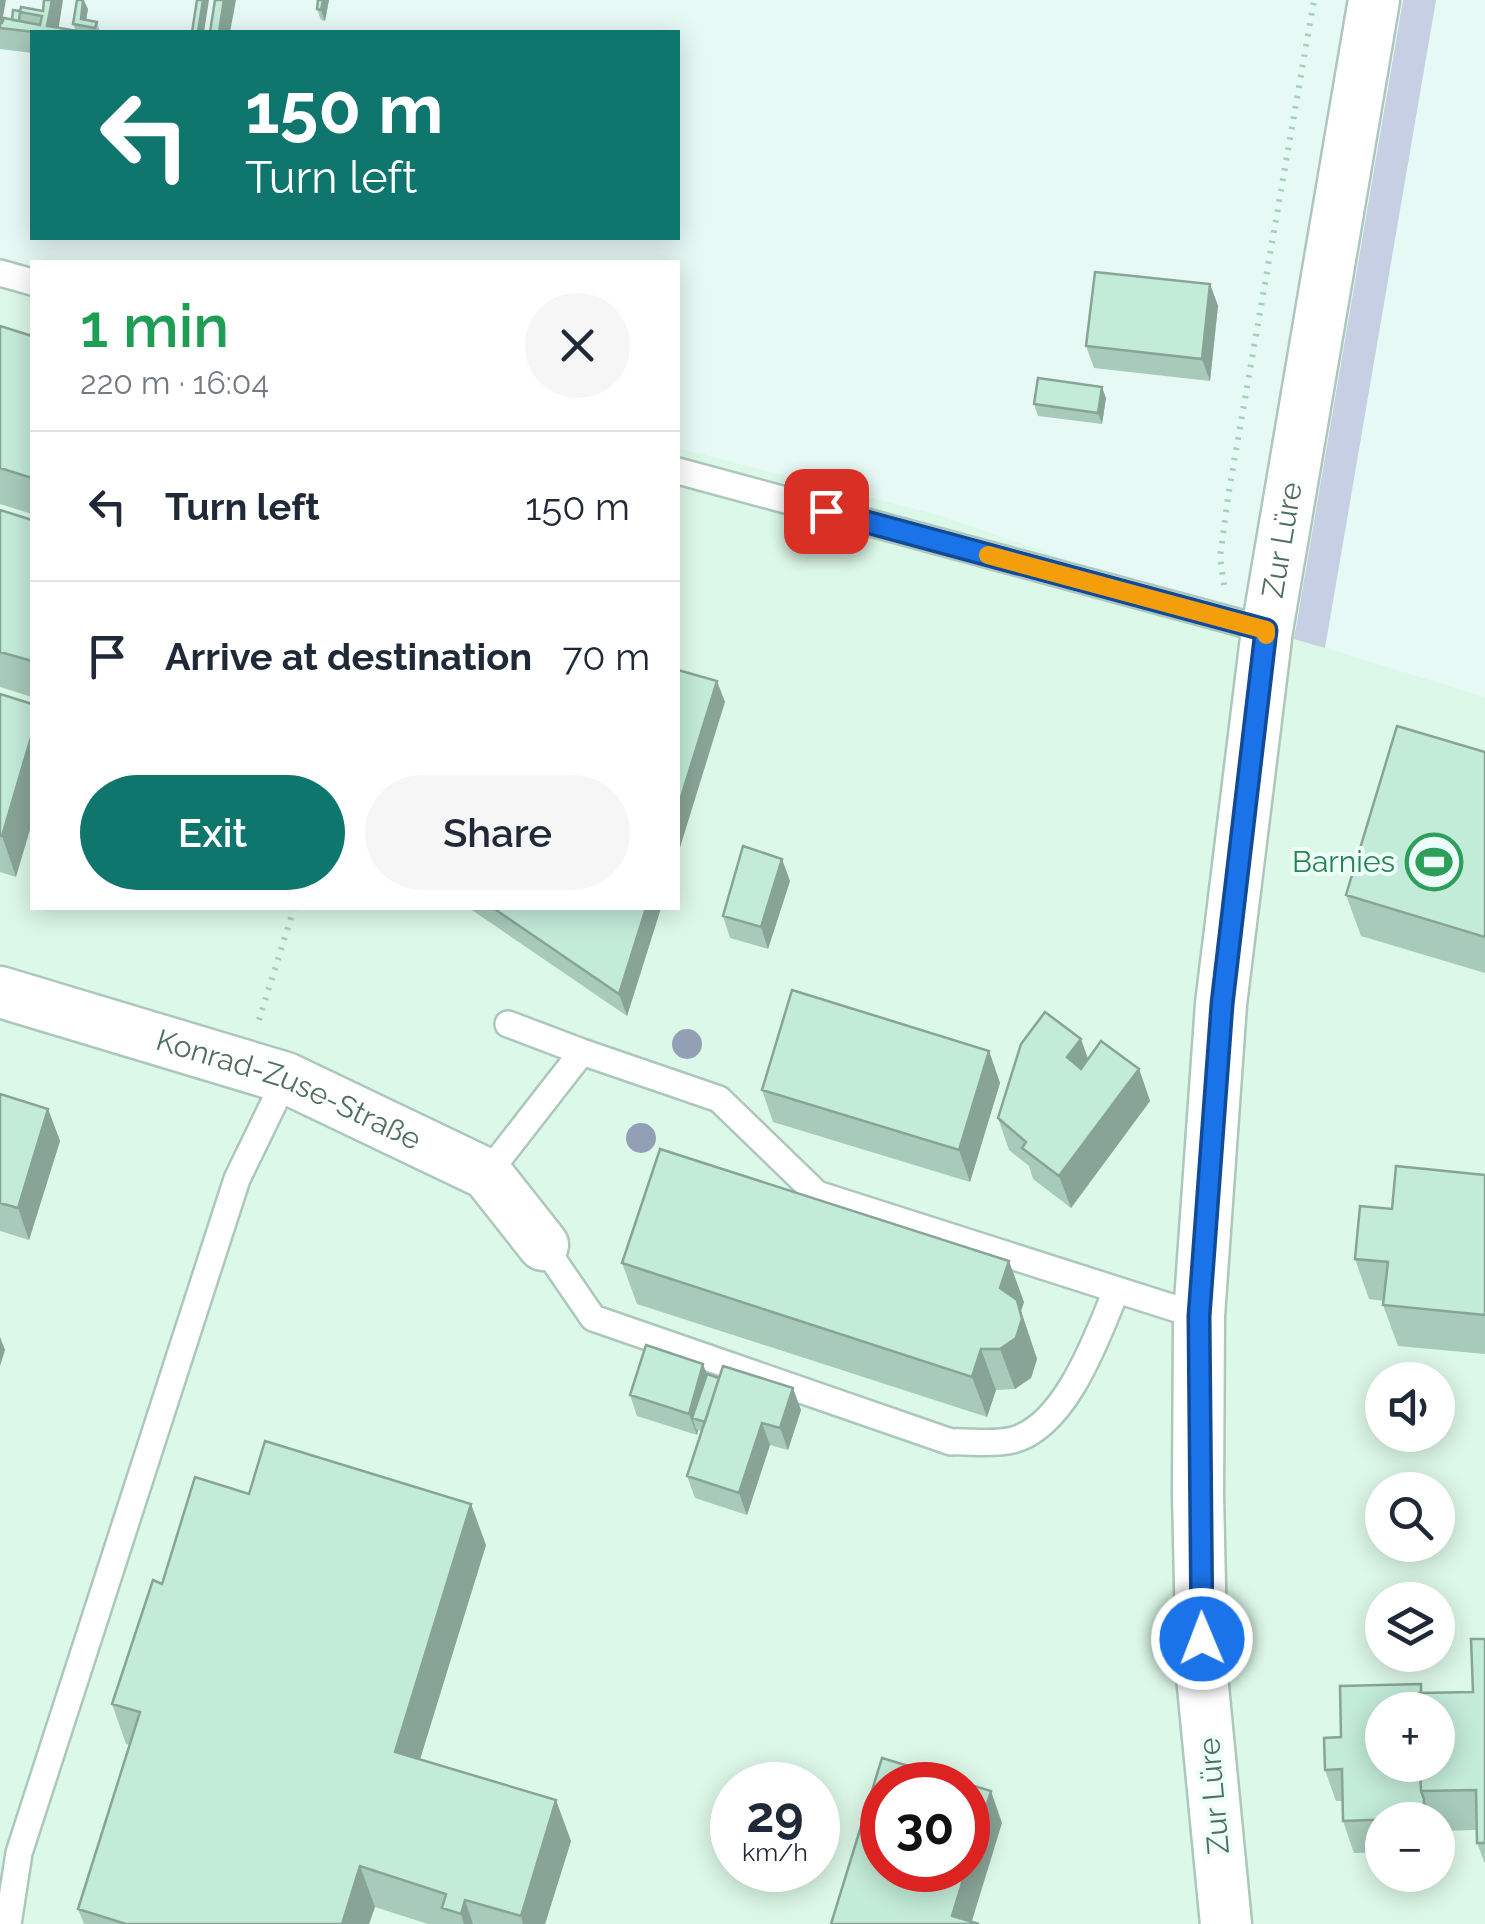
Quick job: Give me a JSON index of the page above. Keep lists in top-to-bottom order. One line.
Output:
{"streets":{"street":["Zur Lüre","Konrad-Zuse-Straße"]},"places":{"sports":["Barnies"]},"page":{"turn":["150 m","Turn left"],"heading":["1 min","220 m · 16:04"],"list":[{"name":"Turn left","value":"150 m"},{"name":"Arrive at destination","value":"70 m"}],"buttons":["Exit","Share"],"map_buttons":["+","−"],"speed":"29 km/h","limit":"30"}}
